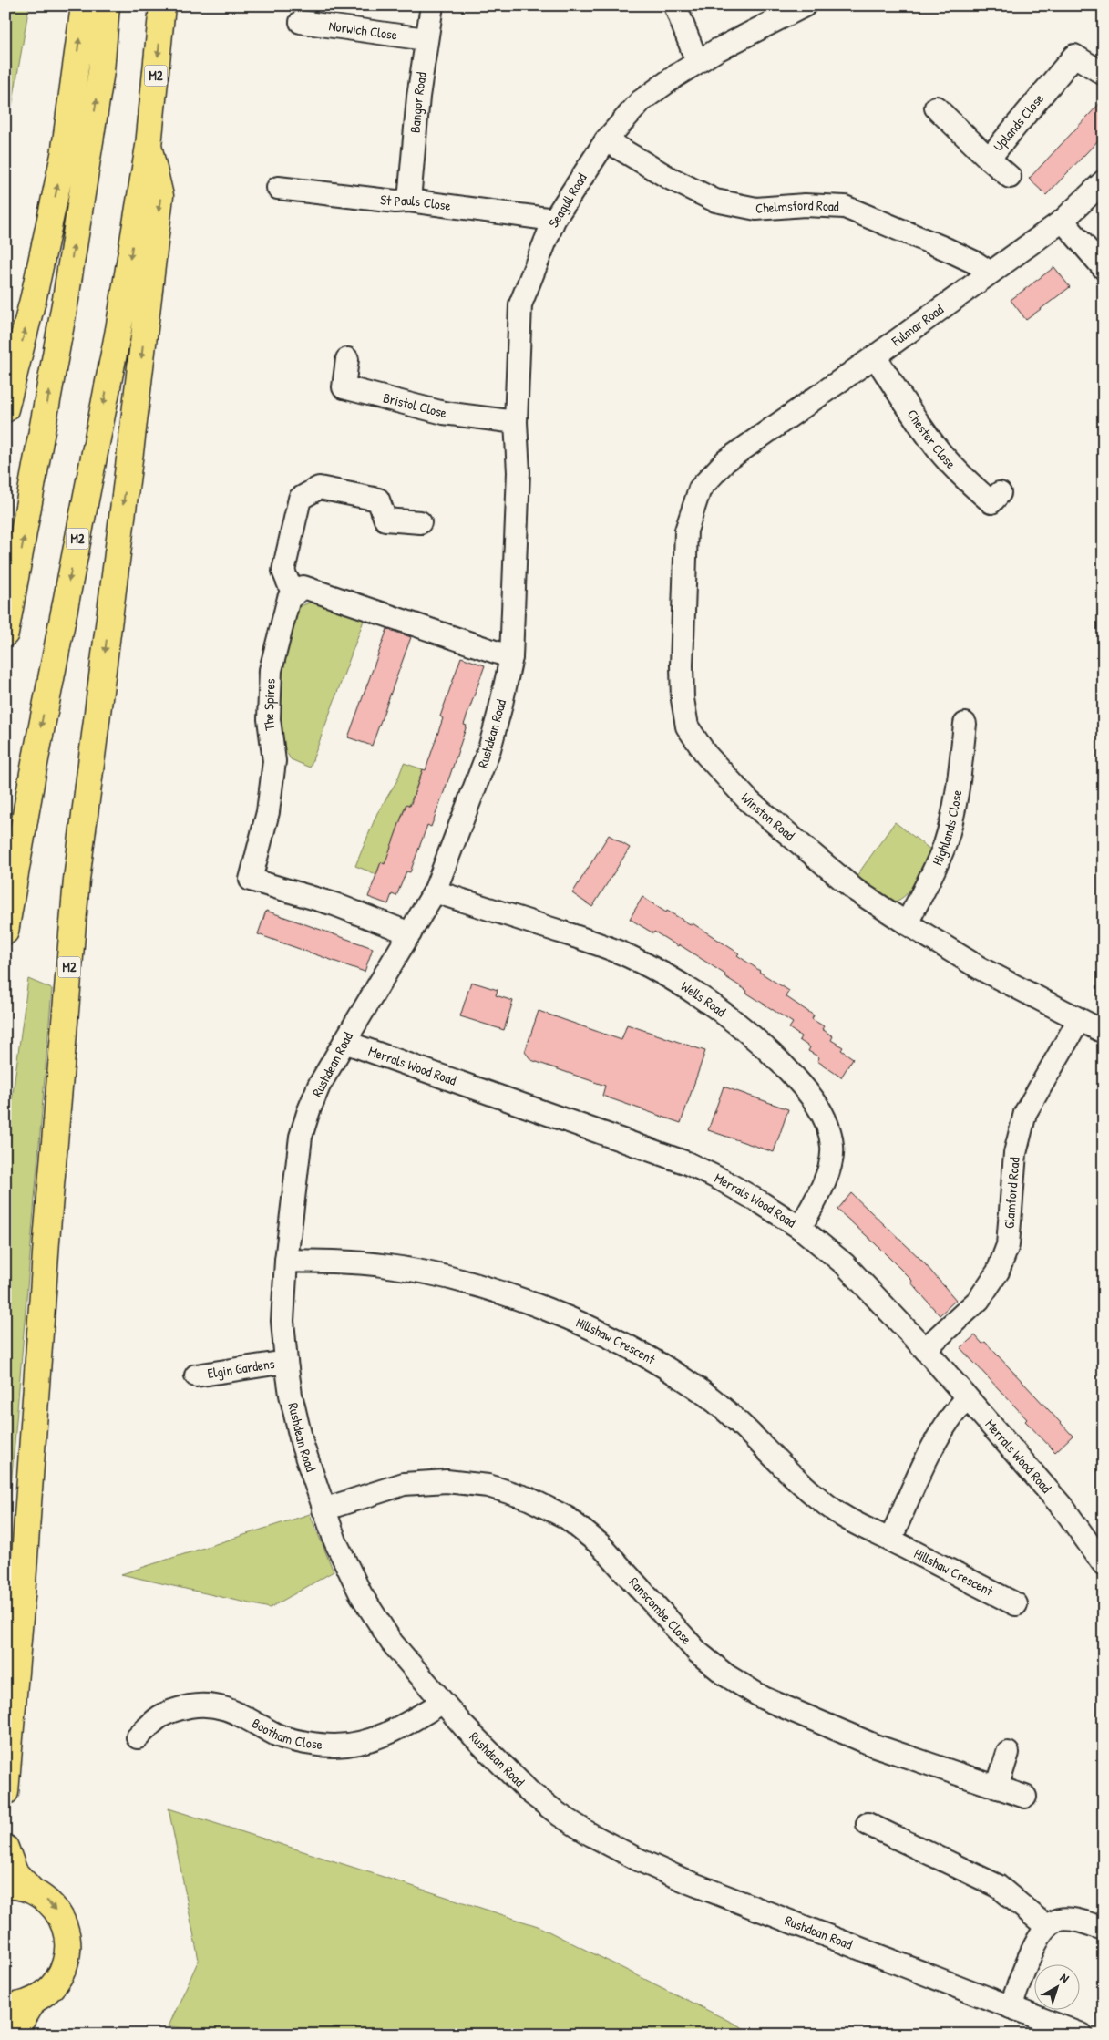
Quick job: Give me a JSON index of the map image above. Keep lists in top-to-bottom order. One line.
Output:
{"streets":{"highway":["M2"],"street":["Norwich Close","Bangor Road","Uplands Close","Seagull Road","St Pauls Close","Chelmsford Road","Fulmar Road","Bristol Close","Chester Close","The Spires","Rushdean Road","Winston Road","Highlands Close","Wells Road","Merrals Wood Road","Glamford Road","Hillshaw Crescent","Elgin Gardens","Ranscombe Close","Bootham Close"]},"crossings":[["Norwich Close","Bangor Road"],["Bangor Road","St Pauls Close"],["Seagull Road","St Pauls Close"],["Seagull Road","Chelmsford Road"],["Seagull Road","Bristol Close"],["Seagull Road","Rushdean Road"],["Chelmsford Road","Fulmar Road"],["Fulmar Road","Chester Close"],["Fulmar Road","Winston Road"],["The Spires","Rushdean Road"],["Rushdean Road","Wells Road"],["Rushdean Road","Merrals Wood Road"],["Rushdean Road","Hillshaw Crescent"],["Rushdean Road","Elgin Gardens"],["Rushdean Road","Ranscombe Close"],["Rushdean Road","Bootham Close"],["Winston Road","Highlands Close"],["Winston Road","Glamford Road"],["Wells Road","Merrals Wood Road"],["Merrals Wood Road","Glamford Road"]],"north":"top right"}
